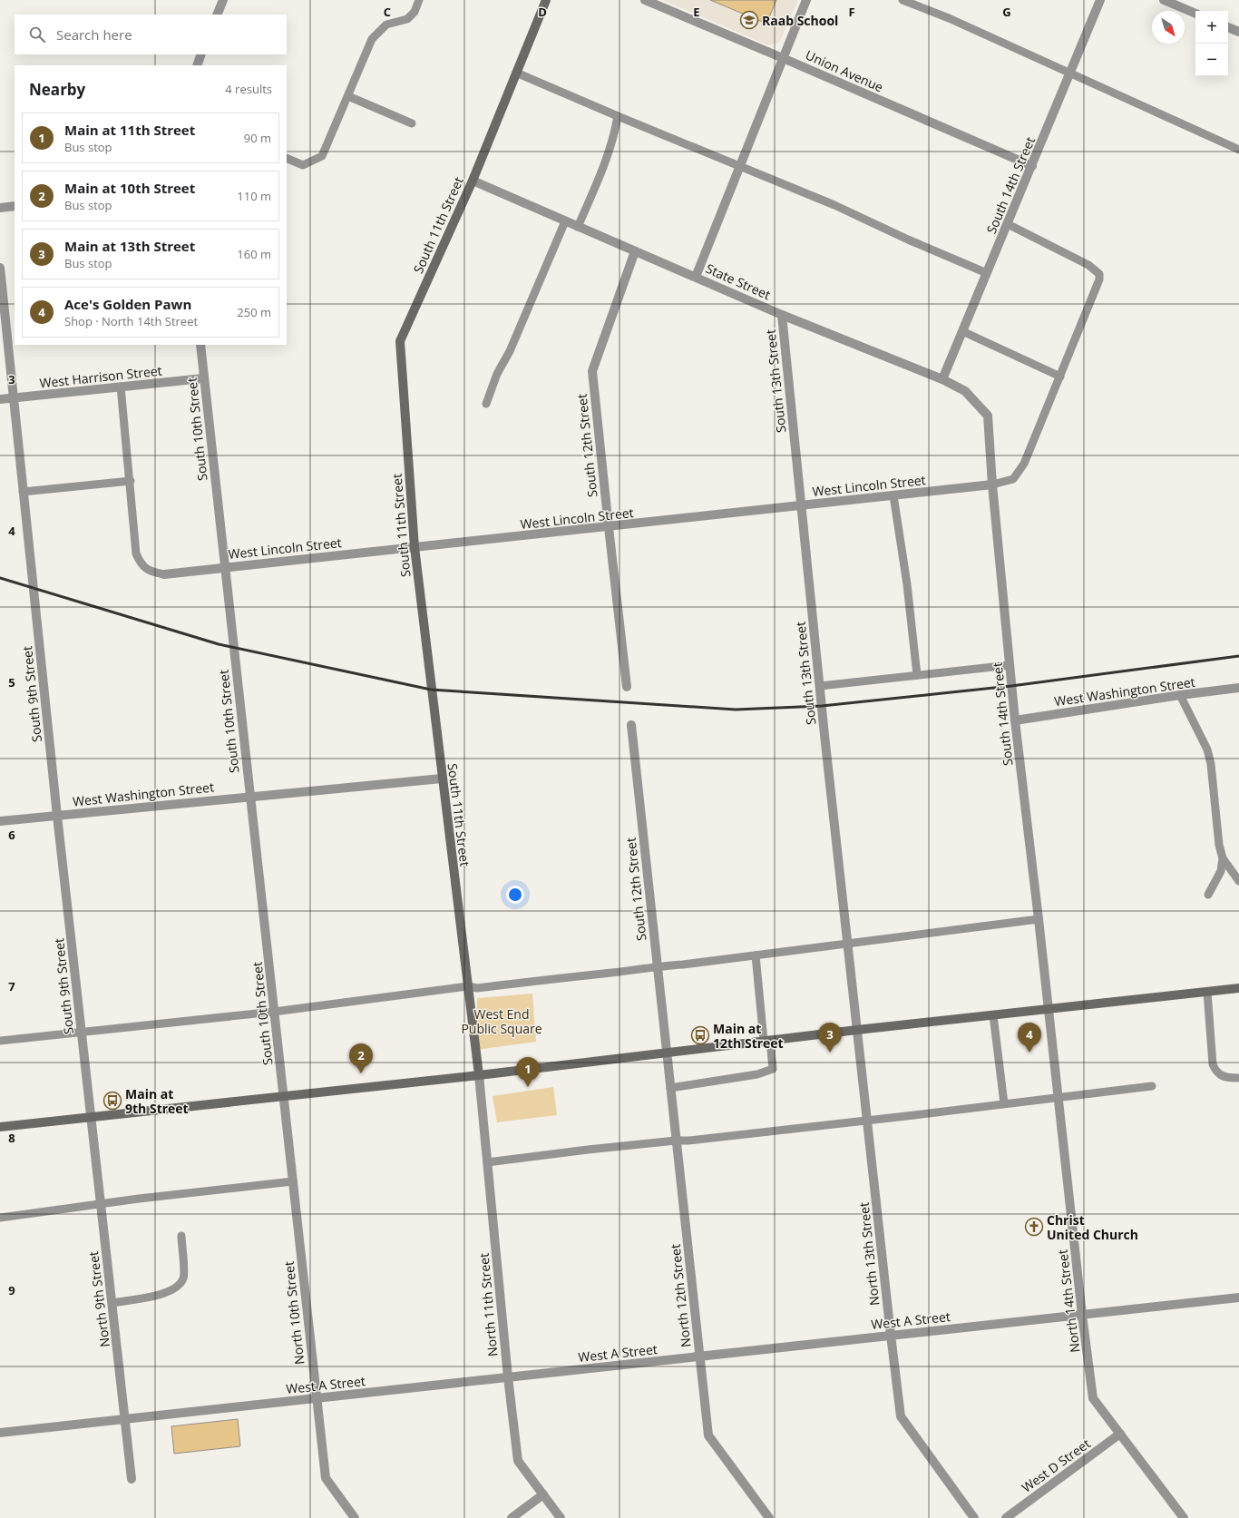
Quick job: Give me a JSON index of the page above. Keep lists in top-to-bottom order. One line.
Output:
{"streets":{"main road":["South 11th Street"],"street":["Union Avenue","South 14th Street","State Street","West Harrison Street","South 13th Street","South 10th Street","South 12th Street","West Lincoln Street","West Washington Street","South 9th Street","North 13th Street","North 12th Street","North 9th Street","North 14th Street","North 11th Street","North 10th Street","West A Street","West D Street"]},"crossings":[["Union Avenue","South 14th Street"],["South 14th Street","State Street"],["South 14th Street","West Lincoln Street"],["South 14th Street","West Washington Street"],["South 14th Street","North 14th Street"],["South 11th Street","State Street"],["South 11th Street","West Lincoln Street"],["South 11th Street","West Washington Street"],["South 11th Street","North 11th Street"],["State Street","South 13th Street"],["State Street","South 12th Street"],["West Harrison Street","South 10th Street"],["West Harrison Street","South 9th Street"],["South 13th Street","West Lincoln Street"],["South 13th Street","North 13th Street"],["South 10th Street","West Lincoln Street"],["South 10th Street","West Washington Street"],["South 10th Street","North 10th Street"],["South 12th Street","West Lincoln Street"],["South 12th Street","North 12th Street"],["West Washington Street","South 9th Street"],["South 9th Street","North 9th Street"],["North 13th Street","West A Street"],["North 12th Street","West A Street"],["North 9th Street","West A Street"],["North 14th Street","West A Street"],["North 14th Street","West D Street"],["North 11th Street","West A Street"],["North 10th Street","West A Street"]],"parks":["West End Public Square"],"places":{"school or university":["Raab School"],"bus stop":["Main at 12th Street","Main at 9th Street"],"church":["Christ United Church"]},"north":"bottom right","page":{"map_buttons":["+","−"],"search":"Search here","heading":["Nearby","4 results"],"list":[{"mark":"1","name":"Main at 11th Street","note":"Bus stop","value":"90 m"},{"mark":"2","name":"Main at 10th Street","note":"Bus stop","value":"110 m"},{"mark":"3","name":"Main at 13th Street","note":"Bus stop","value":"160 m"},{"mark":"4","name":"Ace's Golden Pawn","note":"Shop · North 14th Street","value":"250 m"}],"pins":["3","4","2","1"]},"grid":{"columns":["C","D","E","F","G"],"rows":["3","4","5","6","7","8","9"]}}
